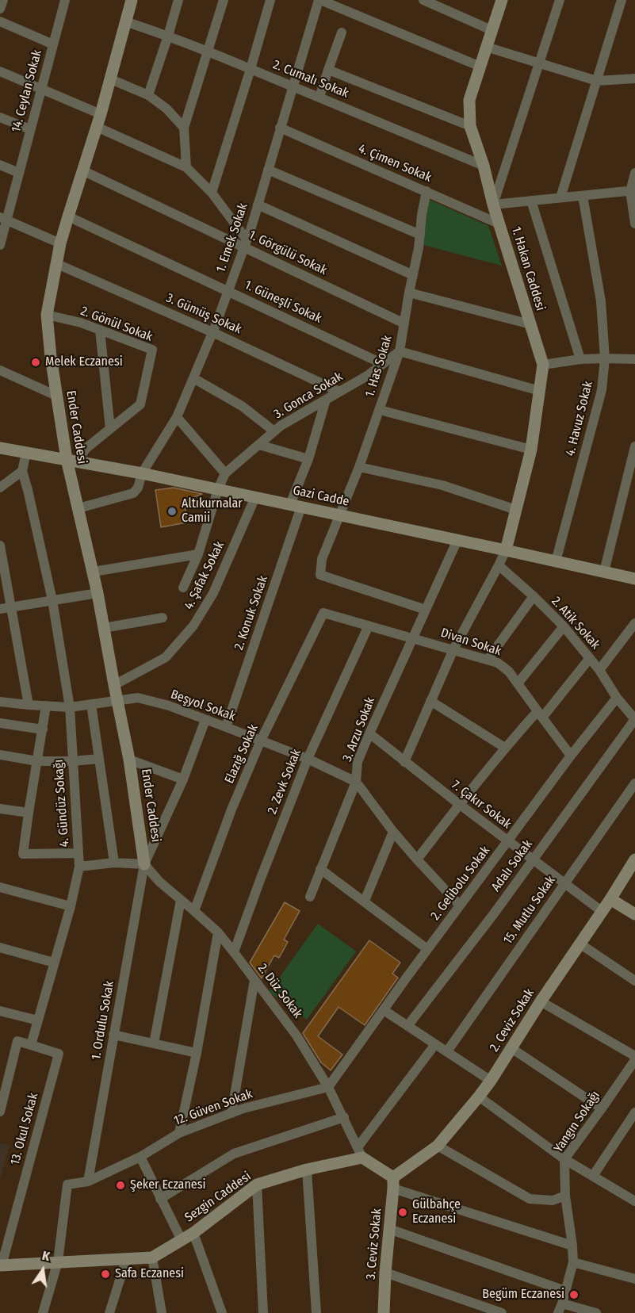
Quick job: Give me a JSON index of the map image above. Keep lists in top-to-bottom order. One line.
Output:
{"streets":{"street":["2. Cumalı Sokak","14. Ceylan Sokak","4. Çimen Sokak","1. Emek Sokak","1. Görgülü Sokak","1. Hakan Caddesi","1. Güneşli Sokak","3. Gümüş Sokak","2. Gönül Sokak","1. Has Sokak","3. Gonca Sokak","4. Havuz Sokak","Ender Caddesi","Gazi Cadde","4. Şafak Sokak","2. Konuk Sokak","2. Atik Sokak","Divan Sokak","Beşyol Sokak","3. Arzu Sokak","Elazığ Sokak","2. Zevk Sokak","4. Gündüz Sokağı","7. Çakır Sokak","Adalı Sokak","2. Gelibolu Sokak","15. Mutlu Sokak","2. Düz Sokak","1. Ordulu Sokak","2. Ceviz Sokak","12. Güven Sokak","Yangın Sokağı","13. Okul Sokak","Sezgin Caddesi","3. Ceviz Sokak"]},"crossings":[["2. Cumalı Sokak","1. Emek Sokak"],["2. Cumalı Sokak","1. Hakan Caddesi"],["2. Cumalı Sokak","Ender Caddesi"],["4. Çimen Sokak","1. Emek Sokak"],["4. Çimen Sokak","1. Hakan Caddesi"],["4. Çimen Sokak","1. Has Sokak"],["1. Emek Sokak","1. Görgülü Sokak"],["1. Emek Sokak","1. Güneşli Sokak"],["1. Emek Sokak","3. Gümüş Sokak"],["1. Emek Sokak","Ender Caddesi"],["1. Emek Sokak","Gazi Cadde"],["1. Görgülü Sokak","1. Has Sokak"],["1. Görgülü Sokak","Ender Caddesi"],["1. Hakan Caddesi","Gazi Cadde"],["1. Güneşli Sokak","3. Gonca Sokak"],["1. Güneşli Sokak","Ender Caddesi"],["3. Gümüş Sokak","3. Gonca Sokak"],["3. Gümüş Sokak","Ender Caddesi"],["2. Gönül Sokak","Ender Caddesi"],["2. Gönül Sokak","Gazi Cadde"],["1. Has Sokak","3. Gonca Sokak"],["1. Has Sokak","Gazi Cadde"],["1. Has Sokak","3. Arzu Sokak"],["3. Gonca Sokak","Gazi Cadde"],["3. Gonca Sokak","2. Konuk Sokak"],["4. Havuz Sokak","Gazi Cadde"],["Ender Caddesi","Gazi Cadde"],["Ender Caddesi","4. Şafak Sokak"],["Ender Caddesi","Beşyol Sokak"],["Ender Caddesi","2. Düz Sokak"],["Ender Caddesi","1. Ordulu Sokak"],["Gazi Cadde","4. Şafak Sokak"],["Gazi Cadde","2. Konuk Sokak"],["Gazi Cadde","3. Arzu Sokak"],["2. Konuk Sokak","Beşyol Sokak"],["2. Atik Sokak","Adalı Sokak"],["2. Atik Sokak","2. Gelibolu Sokak"],["Divan Sokak","3. Arzu Sokak"],["Divan Sokak","Elazığ Sokak"],["Divan Sokak","2. Zevk Sokak"],["Divan Sokak","2. Gelibolu Sokak"],["Beşyol Sokak","3. Arzu Sokak"],["Beşyol Sokak","Elazığ Sokak"],["Beşyol Sokak","2. Zevk Sokak"],["Beşyol Sokak","4. Gündüz Sokağı"],["Beşyol Sokak","1. Ordulu Sokak"],["3. Arzu Sokak","7. Çakır Sokak"],["3. Arzu Sokak","2. Gelibolu Sokak"],["Elazığ Sokak","2. Düz Sokak"],["2. Zevk Sokak","2. Düz Sokak"],["4. Gündüz Sokağı","13. Okul Sokak"],["7. Çakır Sokak","Adalı Sokak"],["7. Çakır Sokak","2. Gelibolu Sokak"],["7. Çakır Sokak","15. Mutlu Sokak"],["7. Çakır Sokak","2. Ceviz Sokak"],["2. Gelibolu Sokak","2. Düz Sokak"],["2. Gelibolu Sokak","12. Güven Sokak"],["2. Düz Sokak","1. Ordulu Sokak"],["2. Düz Sokak","12. Güven Sokak"],["2. Düz Sokak","Sezgin Caddesi"],["1. Ordulu Sokak","12. Güven Sokak"],["2. Ceviz Sokak","3. Ceviz Sokak"],["12. Güven Sokak","Sezgin Caddesi"],["13. Okul Sokak","Sezgin Caddesi"]],"places":["Melek Eczanesi","Altıkurnalar Camii","Şeker Eczanesi","Gülbahçe Eczanesi","Safa Eczanesi","Begüm Eczanesi"],"north":"top"}
